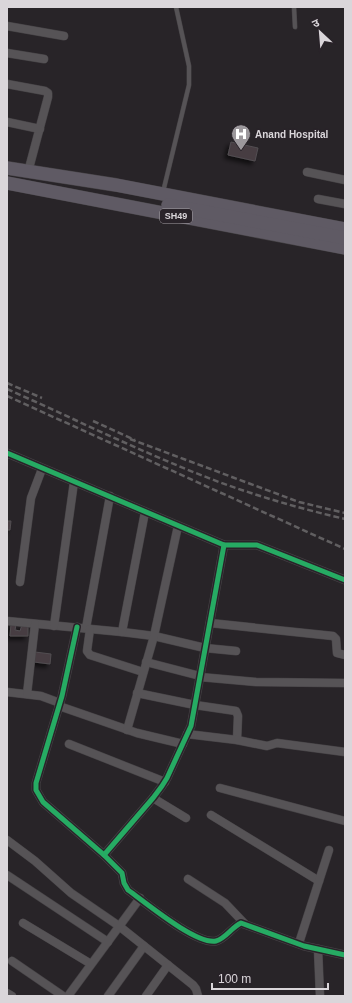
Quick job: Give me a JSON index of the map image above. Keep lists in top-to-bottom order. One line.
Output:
{"streets":{"main road":["SH49"]},"places":{"hospital":["Anand Hospital"]},"scale_bar":"100 m","north":"top left"}
